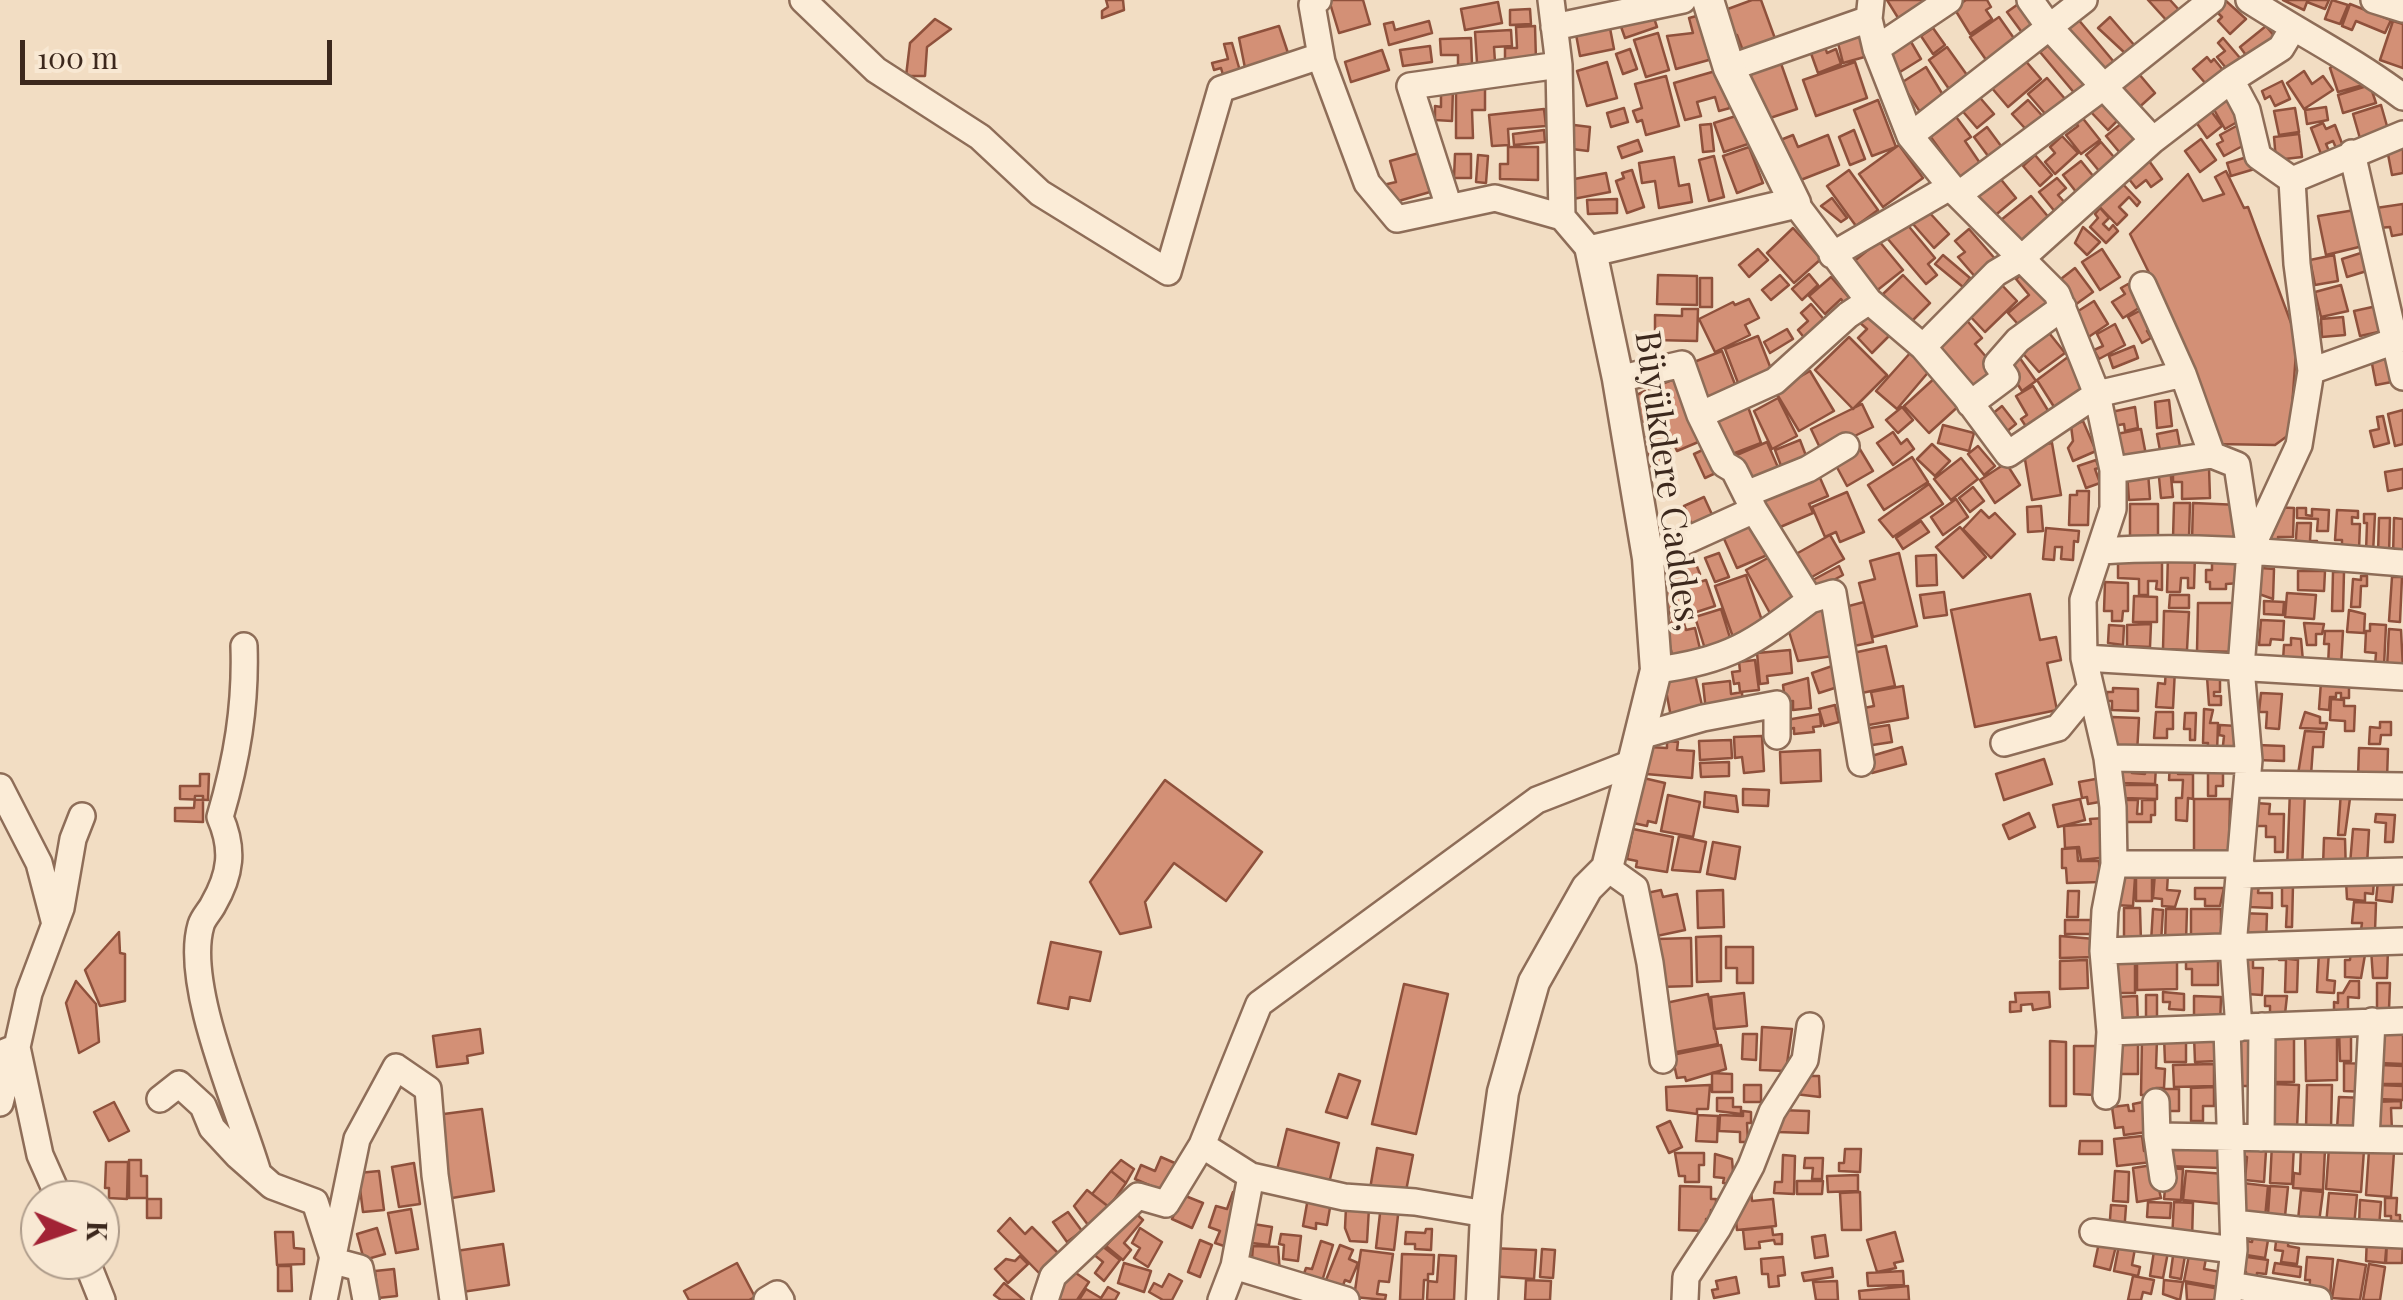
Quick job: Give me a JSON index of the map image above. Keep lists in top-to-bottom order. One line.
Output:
{"streets":{"street":["Büyükdere Caddes,"]},"scale_bar":"100 m","north":"right"}
